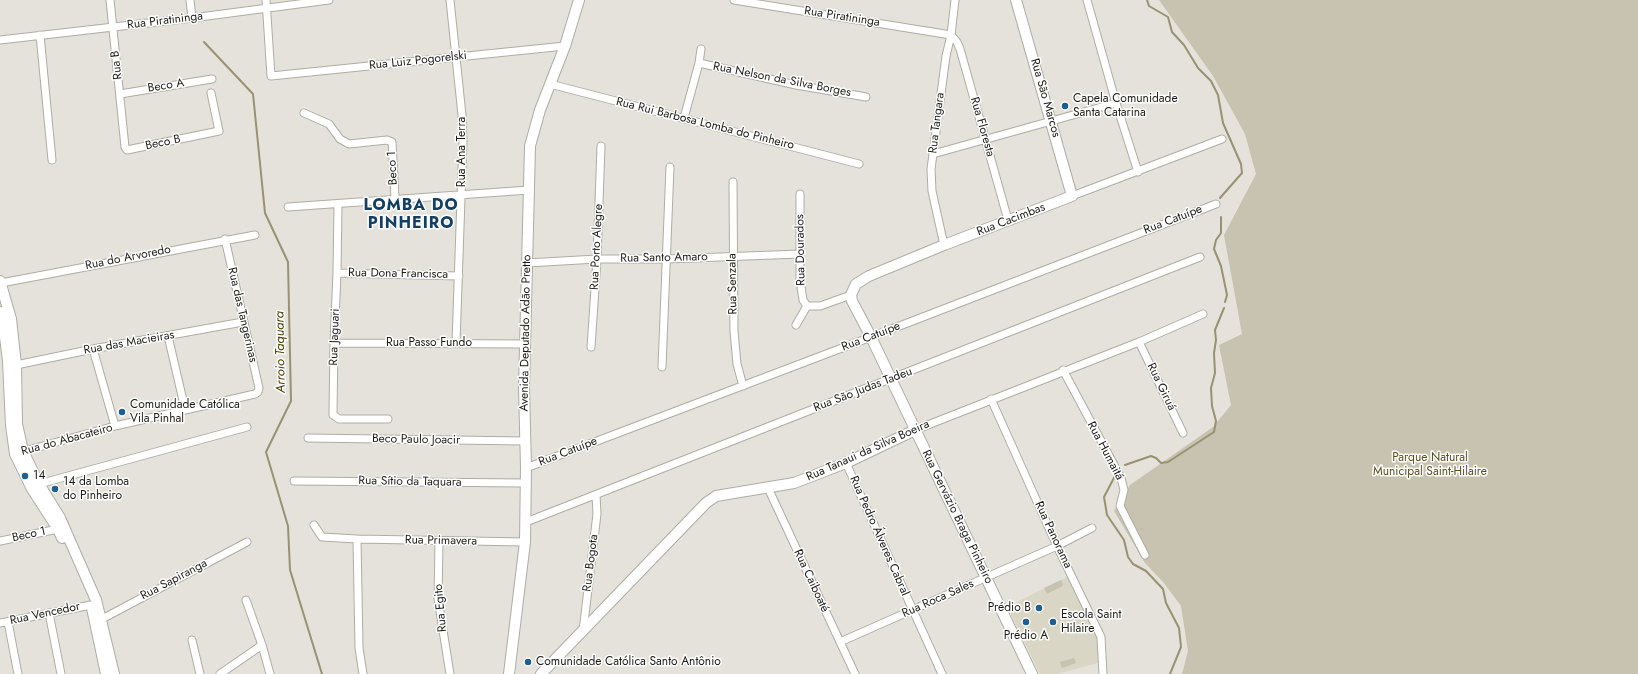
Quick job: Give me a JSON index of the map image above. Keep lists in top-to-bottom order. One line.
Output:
{"streets":{"street":["Rua Piratininga","Rua Luiz Pogorelski","Rua B","Rua Nelson da Silva Borges","Beco A","Rua São Marcos","Rua Tangara","Rua Rui Barbosa Lomba do Pinheiro","Rua Floresta","Beco B","Rua Ana Terra","Beco 1","Rua Cacimbas","Rua Catuípe","Rua Porto Alegre","Rua Dourados","Rua do Arvoredo","Rua Santo Amaro","Rua Dona Francisca","Rua Senzala","Rua das Tangerinas","Avenida Deputado Adão Pretto","Rua Jaguari","Rua das Macieiras","Rua Passo Fundo","Rua Giruá","Rua São Judas Tadeu","Rua do Abacateiro","Beco Paulo Joacir","Rua Tanaui da Silva Boeira","Rua Humaitá","Rua Sítio da Taquara","Rua Gervázio Braga Pinheiro","Rua Panorama","Rua Pedro Álveres Cabral","Rua Primavera","Rua Bogota","Rua Sapiranga","Rua Caiboaté","Rua Roca Sales","Rua Egito","Rua Vencedor"]},"crossings":[["Rua Piratininga","Rua Luiz Pogorelski"],["Rua Piratininga","Rua B"],["Rua Piratininga","Rua Tangara"],["Rua Piratininga","Rua Floresta"],["Rua Luiz Pogorelski","Rua Ana Terra"],["Rua Luiz Pogorelski","Avenida Deputado Adão Pretto"],["Rua B","Beco A"],["Rua B","Beco B"],["Rua São Marcos","Rua Cacimbas"],["Rua Tangara","Rua Floresta"],["Rua Tangara","Rua Cacimbas"],["Rua Rui Barbosa Lomba do Pinheiro","Avenida Deputado Adão Pretto"],["Rua Floresta","Rua Cacimbas"],["Rua Ana Terra","Rua Dona Francisca"],["Rua Ana Terra","Rua Passo Fundo"],["Rua Cacimbas","Rua Gervázio Braga Pinheiro"],["Rua Catuípe","Rua Senzala"],["Rua Catuípe","Avenida Deputado Adão Pretto"],["Rua Catuípe","Rua Gervázio Braga Pinheiro"],["Rua Porto Alegre","Rua Santo Amaro"],["Rua Dourados","Rua Santo Amaro"],["Rua do Arvoredo","Rua das Tangerinas"],["Rua Santo Amaro","Rua Senzala"],["Rua Santo Amaro","Avenida Deputado Adão Pretto"],["Rua Dona Francisca","Rua Jaguari"],["Rua das Tangerinas","Rua das Macieiras"],["Rua das Tangerinas","Rua do Abacateiro"],["Avenida Deputado Adão Pretto","Rua Passo Fundo"],["Avenida Deputado Adão Pretto","Rua São Judas Tadeu"],["Avenida Deputado Adão Pretto","Beco Paulo Joacir"],["Avenida Deputado Adão Pretto","Rua Sítio da Taquara"],["Avenida Deputado Adão Pretto","Rua Primavera"],["Rua Jaguari","Rua Passo Fundo"],["Rua Giruá","Rua Tanaui da Silva Boeira"],["Rua São Judas Tadeu","Rua Gervázio Braga Pinheiro"],["Rua São Judas Tadeu","Rua Bogota"],["Rua Tanaui da Silva Boeira","Rua Humaitá"],["Rua Tanaui da Silva Boeira","Rua Gervázio Braga Pinheiro"],["Rua Tanaui da Silva Boeira","Rua Panorama"],["Rua Tanaui da Silva Boeira","Rua Pedro Álveres Cabral"],["Rua Tanaui da Silva Boeira","Rua Bogota"],["Rua Tanaui da Silva Boeira","Rua Caiboaté"],["Rua Gervázio Braga Pinheiro","Rua Roca Sales"],["Rua Panorama","Rua Roca Sales"],["Rua Pedro Álveres Cabral","Rua Roca Sales"],["Rua Primavera","Rua Egito"],["Rua Caiboaté","Rua Roca Sales"]],"districts":["LOMBA DO PINHEIRO"],"water":["Arroio Taquara"],"parks":["Parque Natural Municipal Saint-Hilaire"],"places":["Capela Comunidade Santa Catarina","Comunidade Católica Vila Pinhal","14","14 da Lomba do Pinheiro","Prédio B","Prédio A","Escola Saint Hilaire","Comunidade Católica Santo Antônio"]}
